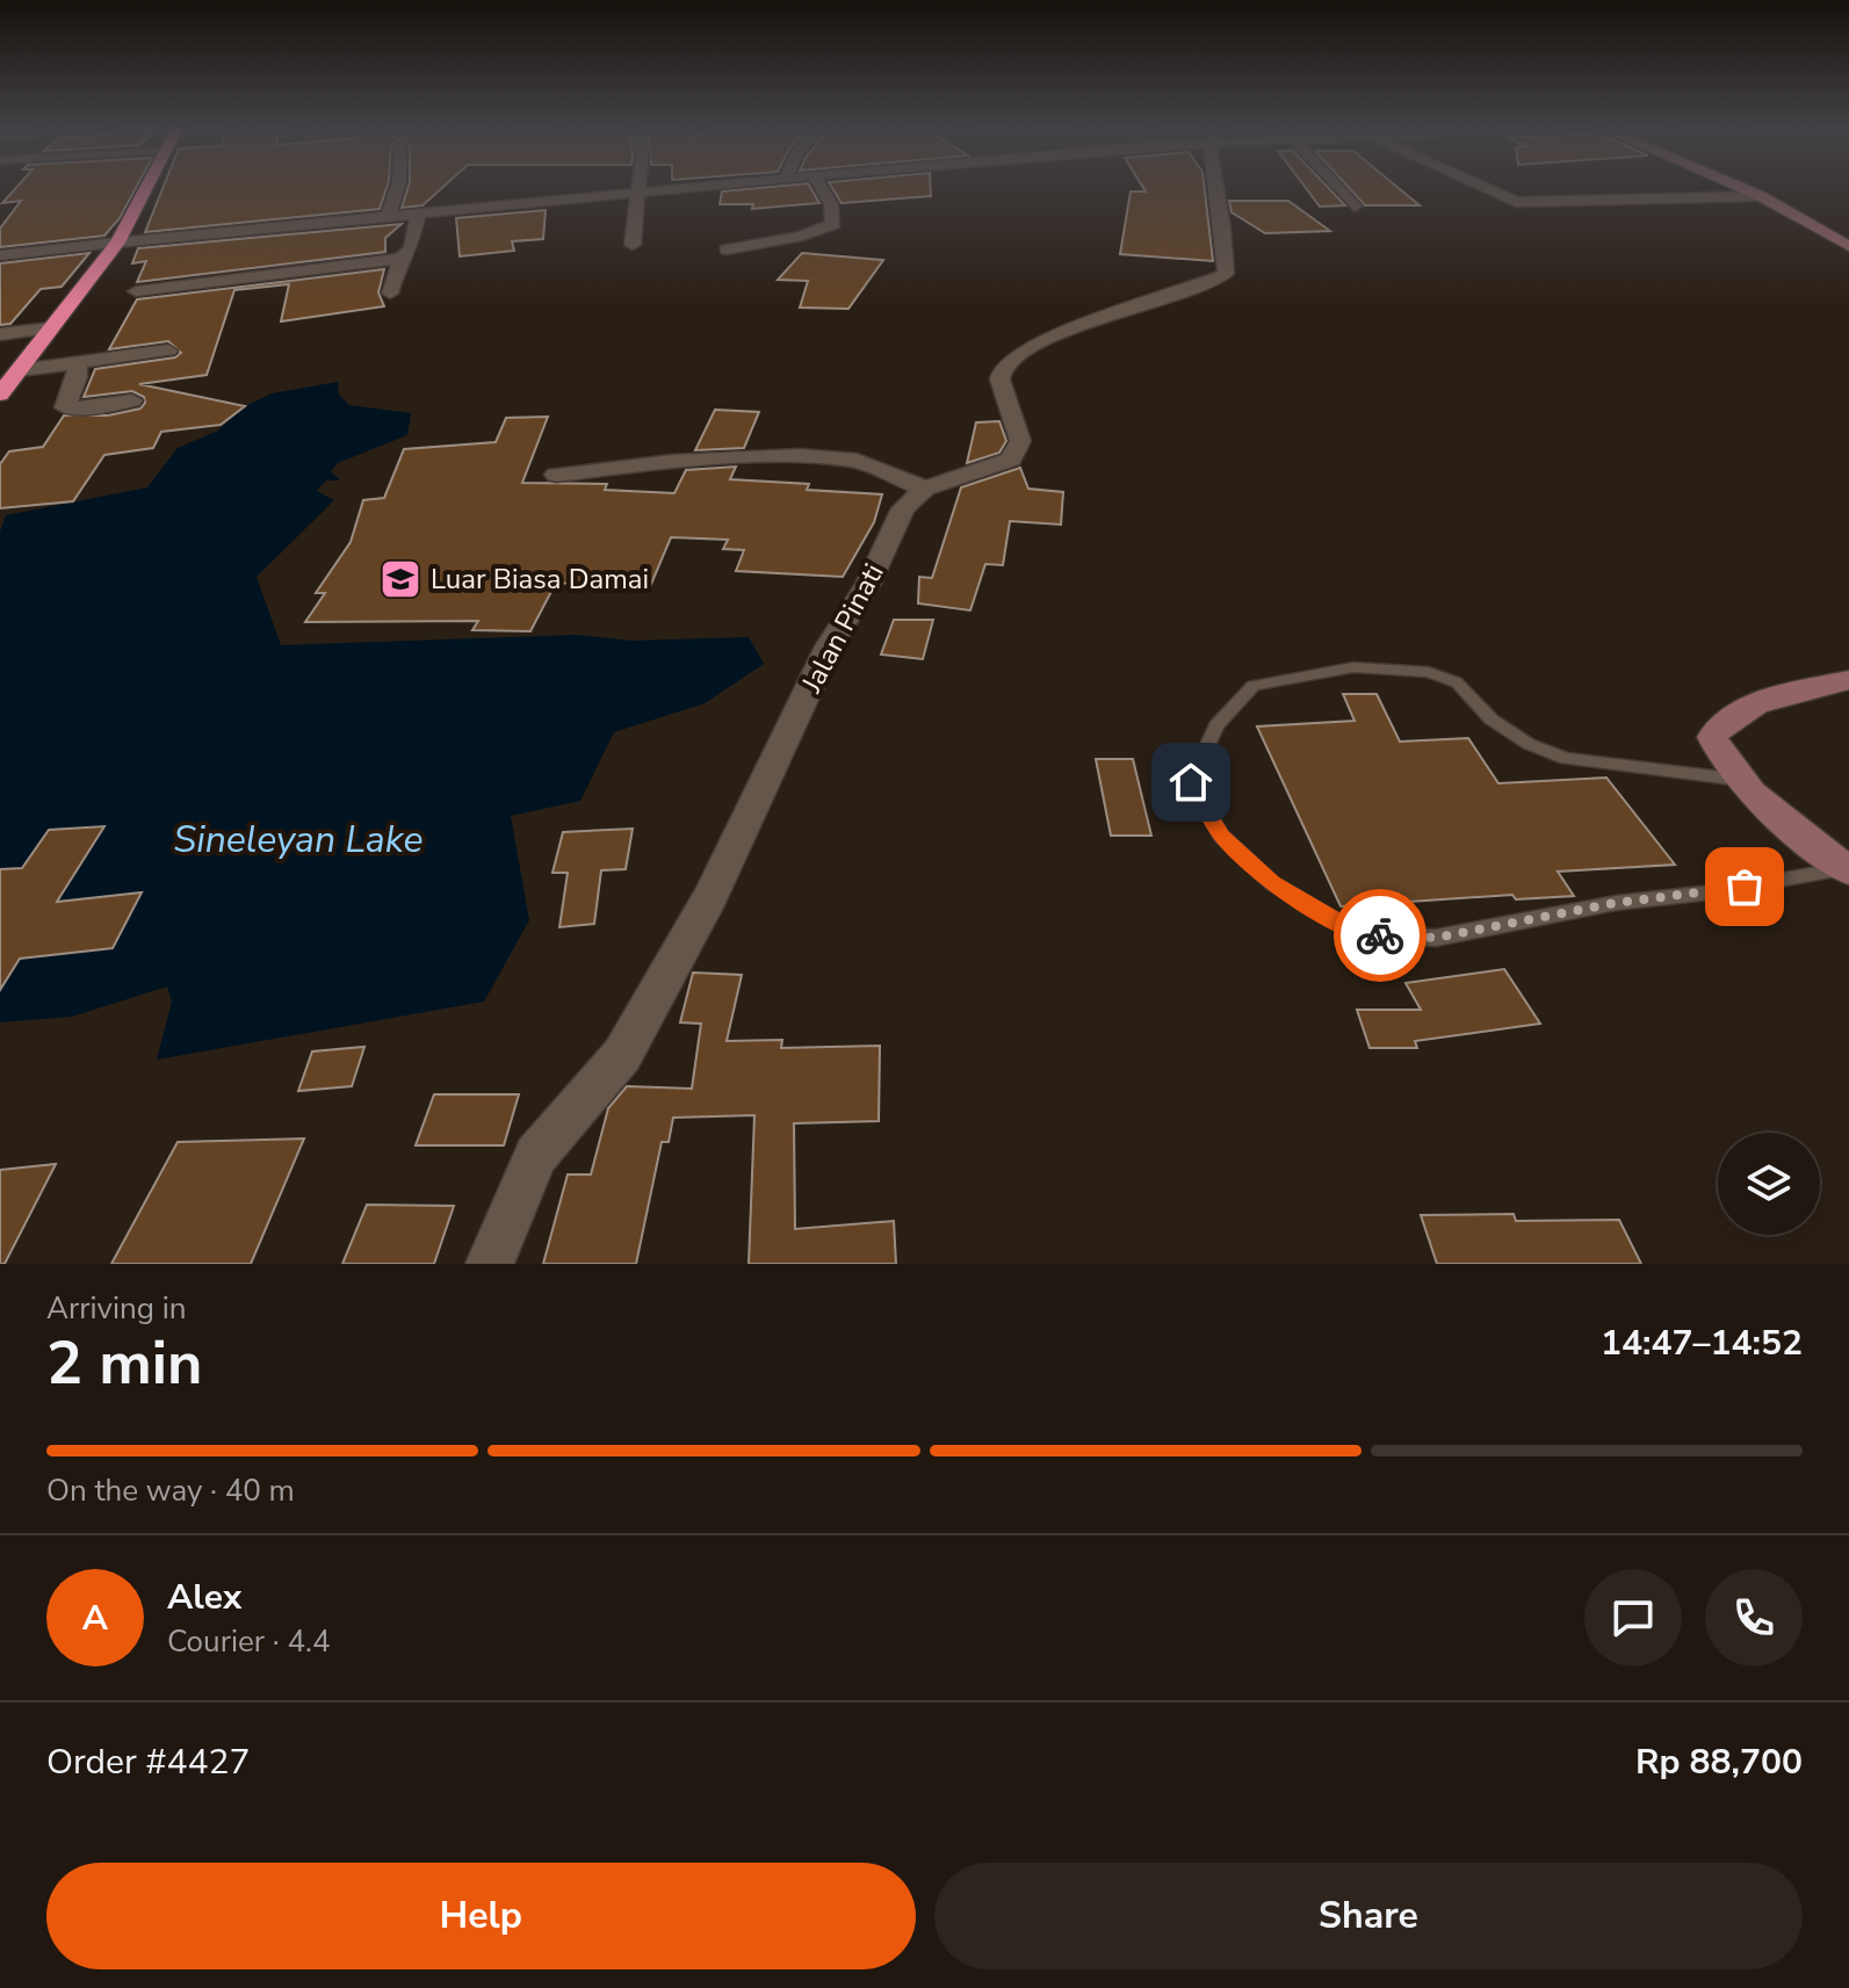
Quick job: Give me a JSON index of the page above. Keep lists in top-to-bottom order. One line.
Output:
{"streets":{"street":["Jalan Pinati"]},"water":["Sineleyan Lake"],"places":{"school or university":["Luar Biasa Damai"]},"page":{"heading":["2 min","Arriving in","14:47–14:52"],"panel":["Alex","Courier · 4.4","Order #4427","Rp 88,700"],"bar":"On the way · 40 m","round":"A","buttons":["Help","Share"]}}
